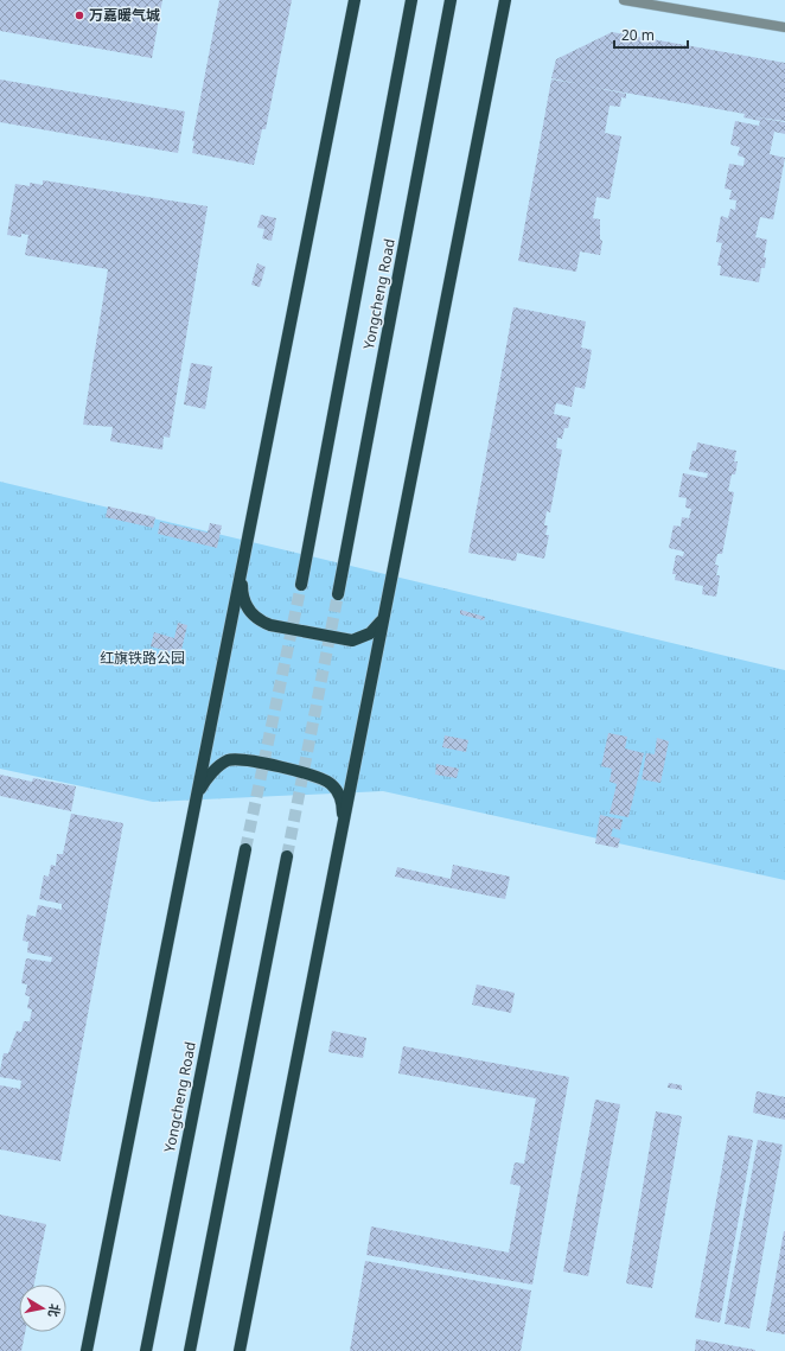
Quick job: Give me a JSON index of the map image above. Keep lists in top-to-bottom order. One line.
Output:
{"streets":{"main road":["Yongcheng Road"]},"parks":["红旗铁路公园"],"places":["万嘉暖气城"],"scale_bar":"20 m","north":"right"}
